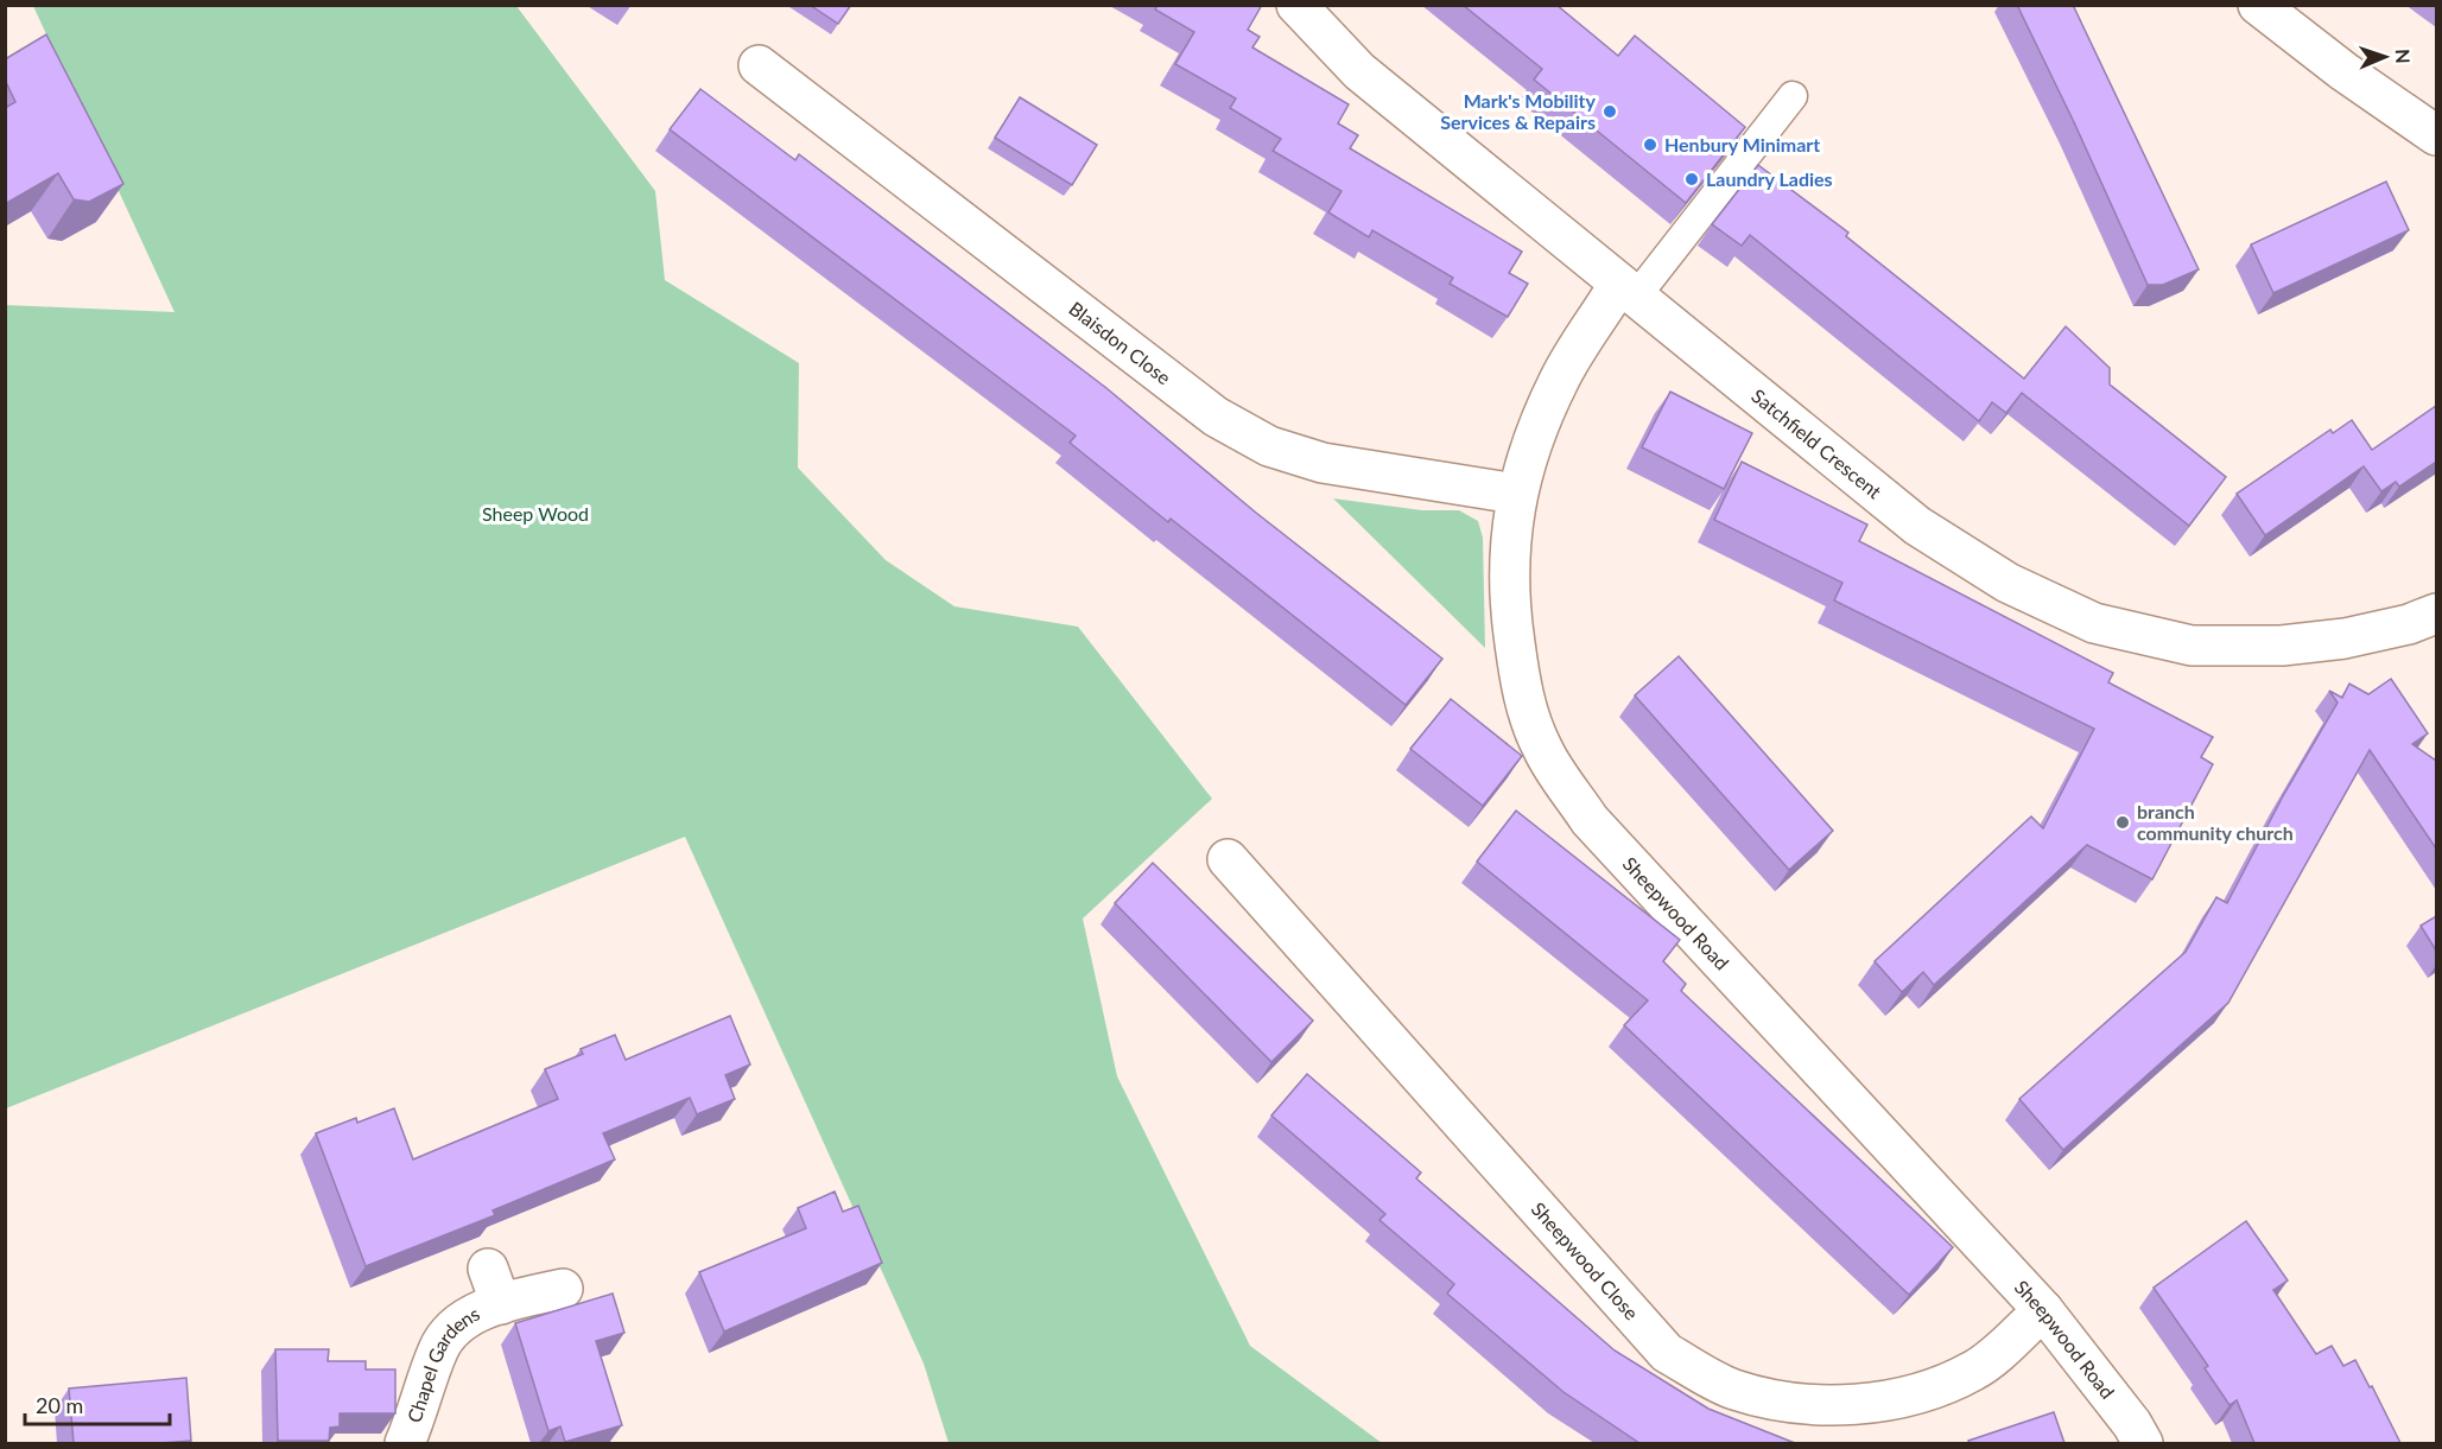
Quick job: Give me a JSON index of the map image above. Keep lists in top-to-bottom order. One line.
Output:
{"streets":{"street":["Blaisdon Close","Satchfield Crescent","Sheepwood Road","Sheepwood Close","Chapel Gardens"]},"crossings":[["Blaisdon Close","Sheepwood Road"],["Satchfield Crescent","Sheepwood Road"],["Sheepwood Road","Sheepwood Close"]],"parks":["Sheep Wood"],"places":["Mark's Mobility Services & Repairs","Henbury Minimart","Laundry Ladies","branch community church"],"scale_bar":"20 m","north":"right"}
